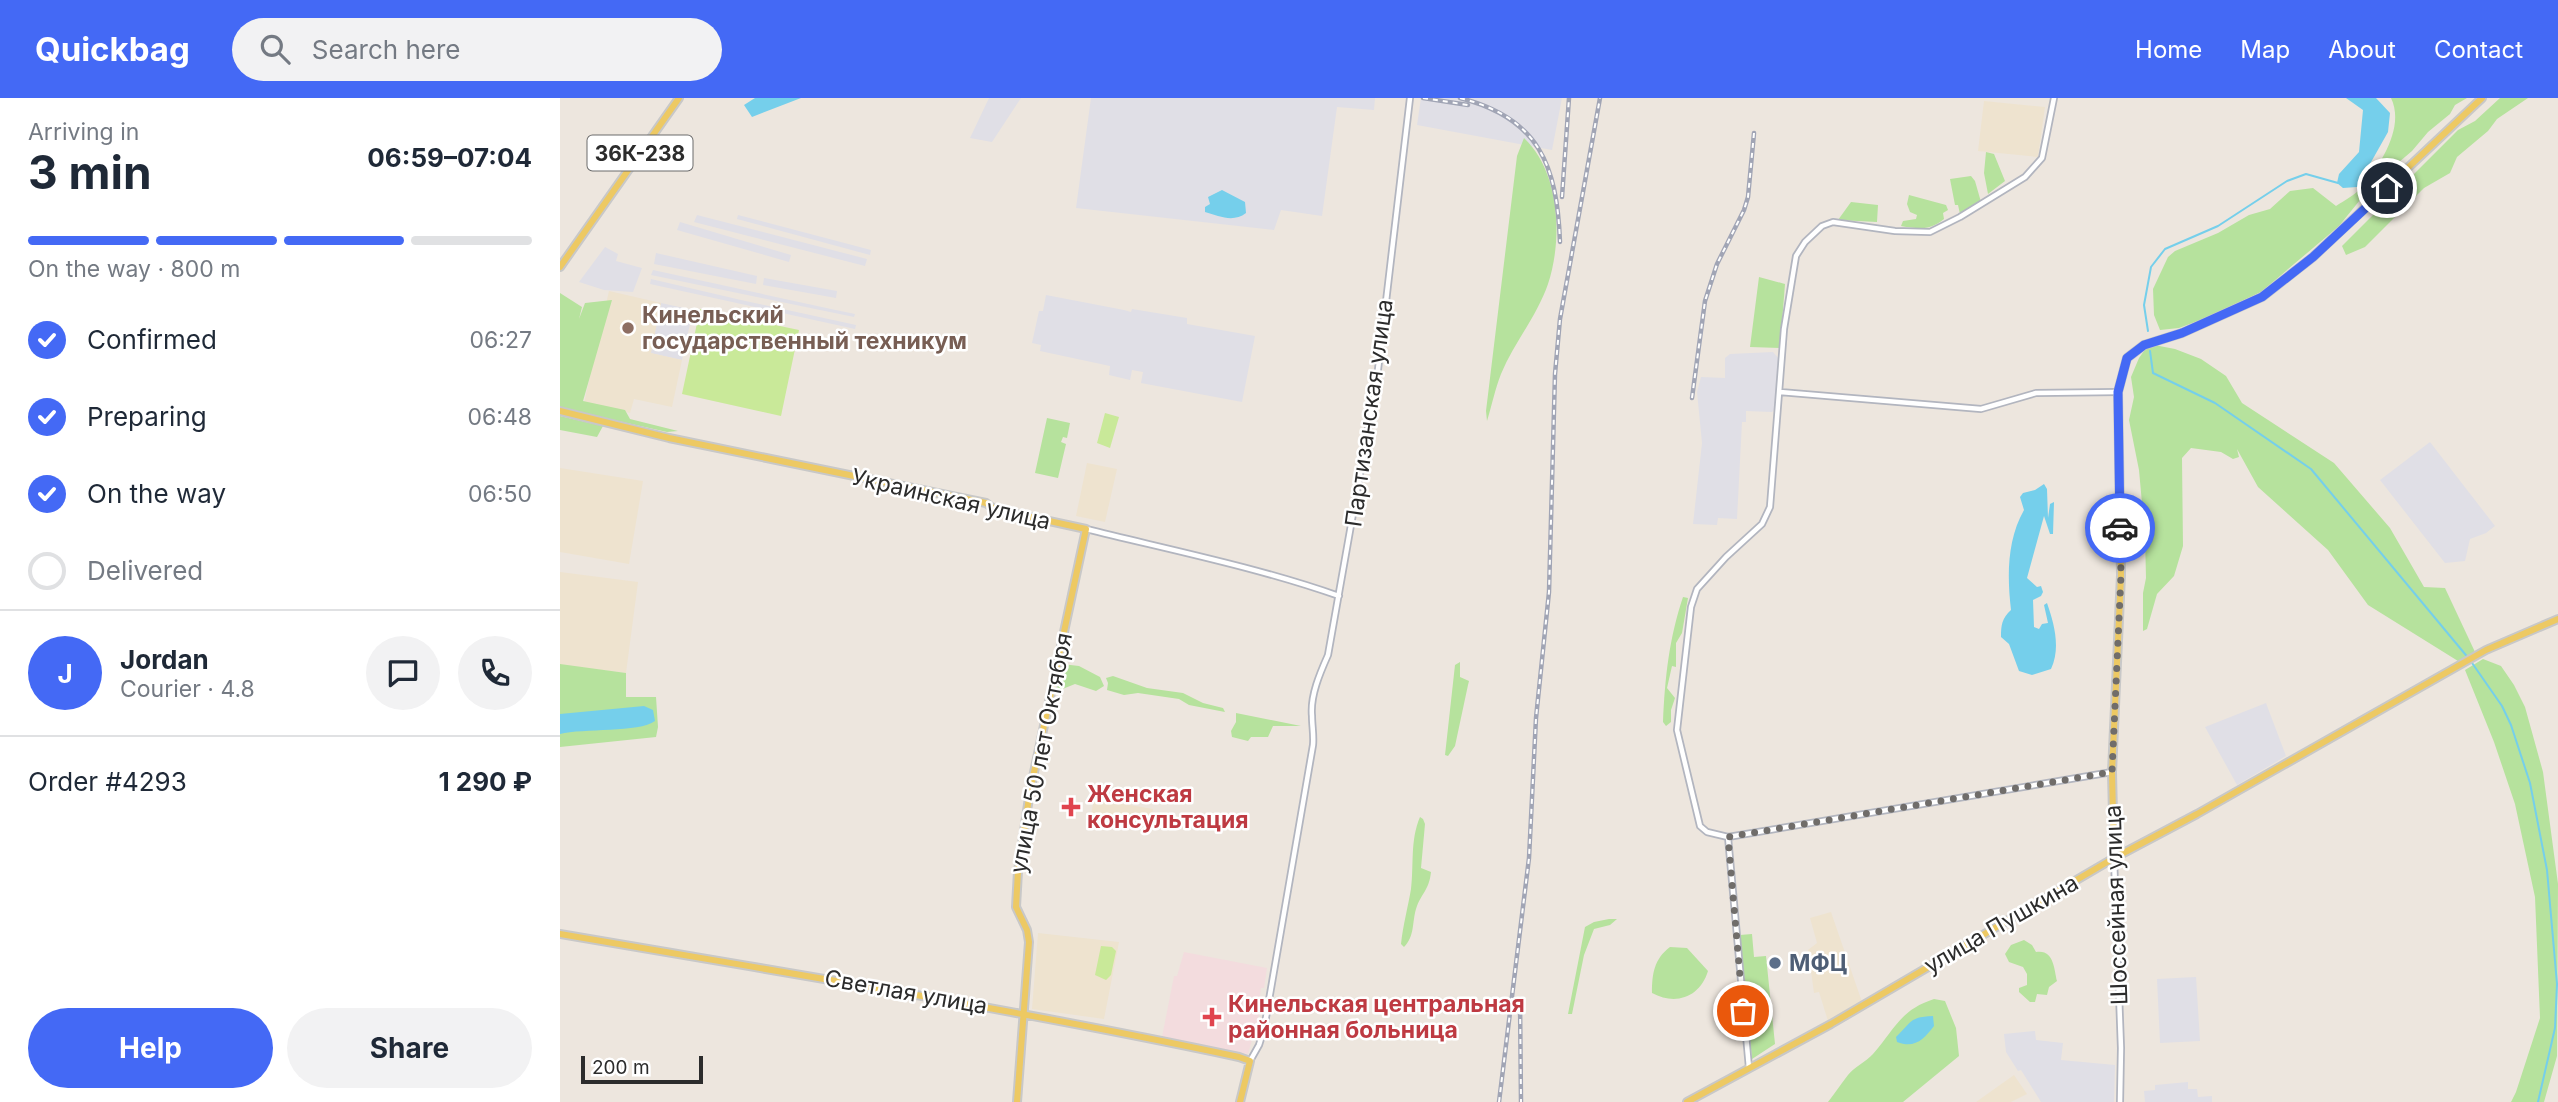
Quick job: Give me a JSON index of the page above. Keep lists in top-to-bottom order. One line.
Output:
{"streets":{"main road":["36К-238","Украинская улица","улица 50 лет Октября","Шоссейная улица","улица Пушкина","Светлая улица"],"street":["Партизанская улица"]},"crossings":[["Партизанская улица","Украинская улица"],["Партизанская улица","Светлая улица"],["Украинская улица","улица 50 лет Октября"],["улица 50 лет Октября","Светлая улица"],["Шоссейная улица","улица Пушкина"]],"places":{"other":["Кинельский государственный техникум","МФЦ"],"health":["Женская консультация","Кинельская центральная районная больница"]},"scale_bar":"200 m","page":{"header":"Quickbag","search":"Search here","nav":["Home","Map","About","Contact"],"heading":["3 min","Arriving in","06:59–07:04"],"panel":["Jordan","Courier · 4.8","Order #4293","1 290 ₽"],"bar":"On the way · 800 m","list":[["Confirmed","06:27"],["Preparing","06:48"],["On the way","06:50"],"Delivered"],"round":"J","buttons":["Help","Share"],"scale":"200 m"}}
